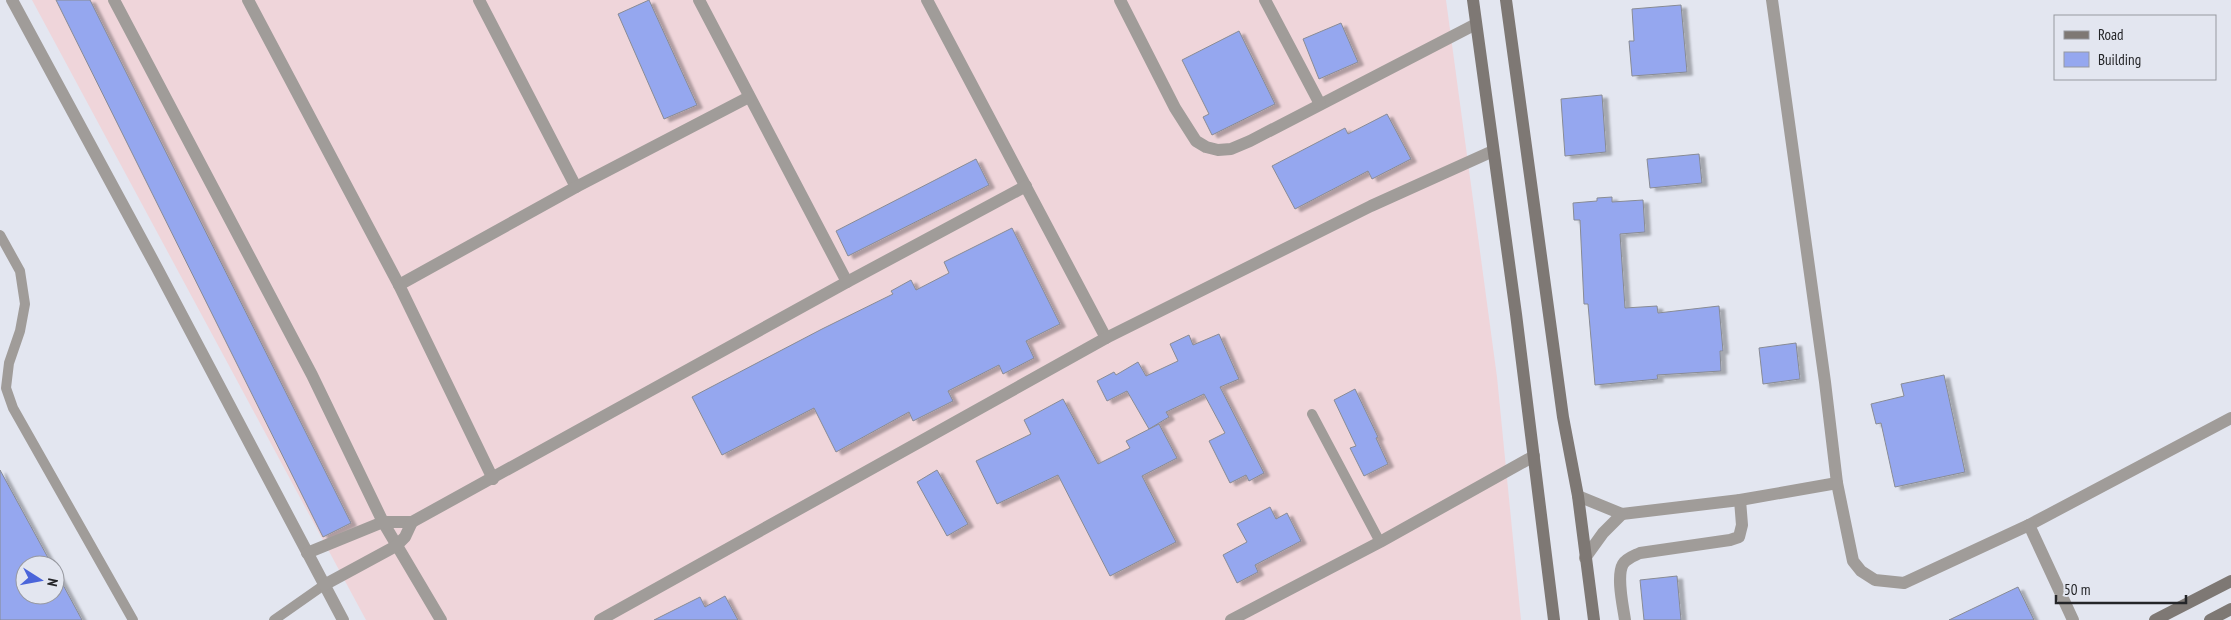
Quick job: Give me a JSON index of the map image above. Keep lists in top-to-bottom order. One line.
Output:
{"legend":["Road","Building"],"scale_bar":"50 m","north":"right"}
